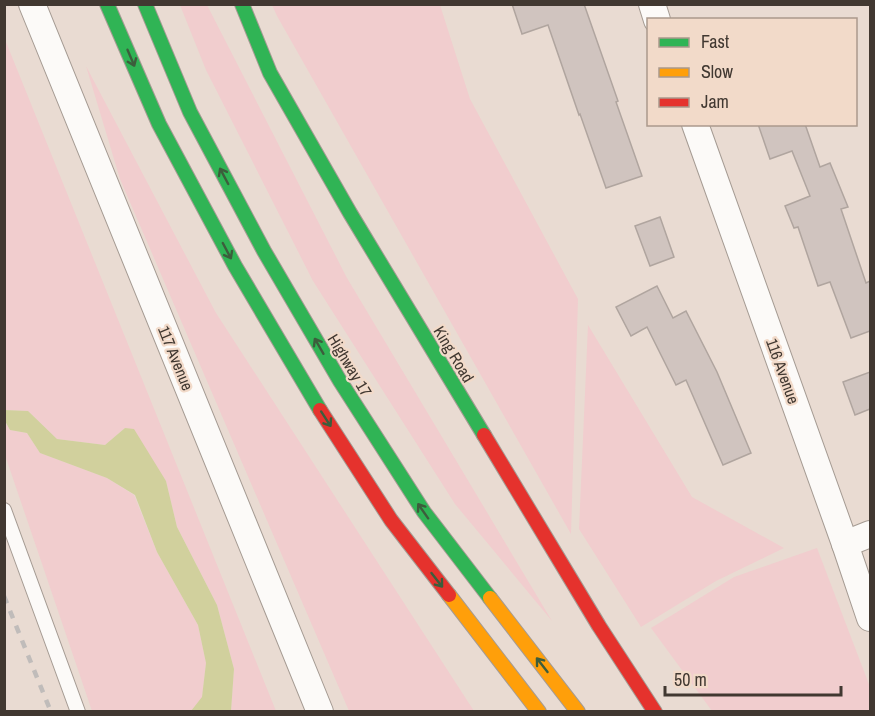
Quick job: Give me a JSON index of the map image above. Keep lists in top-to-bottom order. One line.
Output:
{"streets":{"main road":["King Road","Highway 17"],"street":["117 Avenue","116 Avenue"]},"legend":["Fast","Slow","Jam"],"scale_bar":"50 m"}
